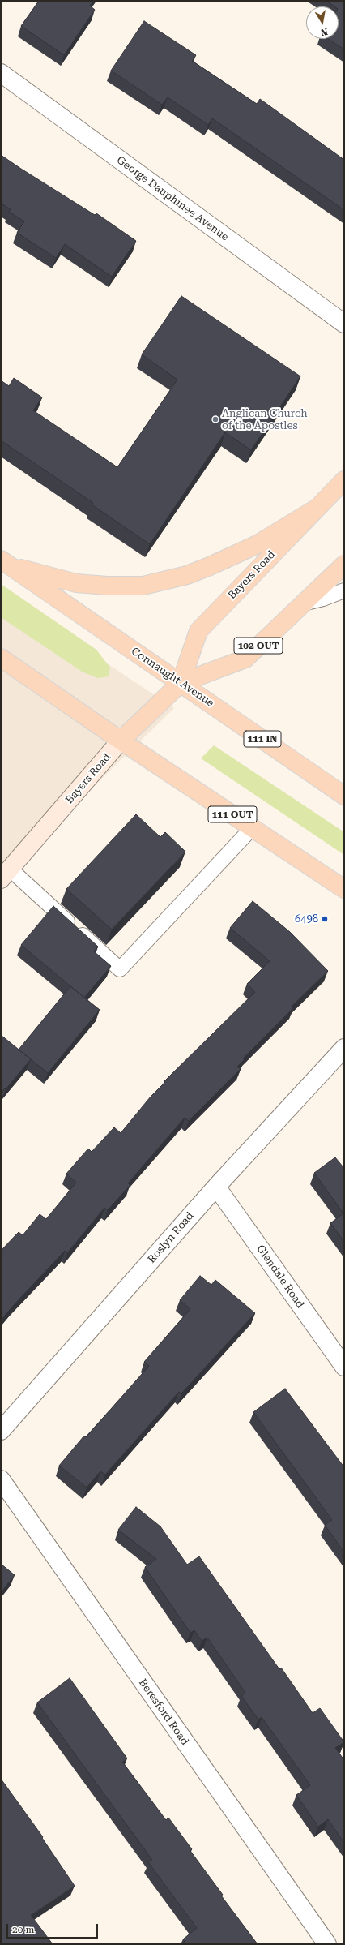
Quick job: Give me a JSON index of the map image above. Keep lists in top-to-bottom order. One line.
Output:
{"streets":{"main road":["Bayers Road","102 OUT","Connaught Avenue","111 IN","111 OUT"],"street":["George Dauphinee Avenue","Roslyn Road","Glendale Road","Beresford Road"]},"crossings":[["Bayers Road","Connaught Avenue"],["Bayers Road","111 OUT"],["Roslyn Road","Glendale Road"]],"places":["Anglican Church of the Apostles","6498"],"scale_bar":"20 m","north":"bottom"}
